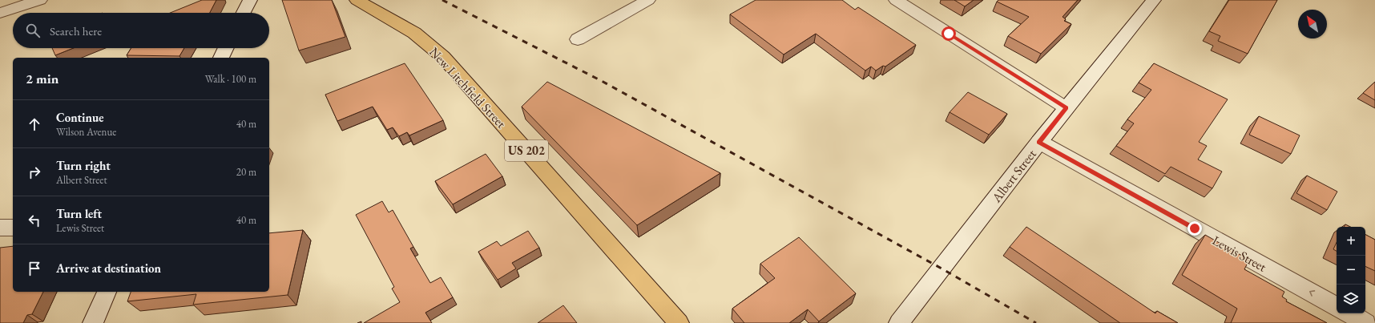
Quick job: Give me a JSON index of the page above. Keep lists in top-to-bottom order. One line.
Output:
{"streets":{"highway":["New Litchfield Street","US 202"],"street":["Albert Street","Lewis Street"]},"crossings":[["Albert Street","Lewis Street"]],"one_way":["Lewis Street"],"north":"top left","page":{"search":"Search here","heading":["2 min","Walk · 100 m"],"list":[["Continue","Wilson Avenue","40 m"],["Turn right","Albert Street","20 m"],["Turn left","Lewis Street","40 m"],"Arrive at destination"],"map_buttons":["+","−"]}}
